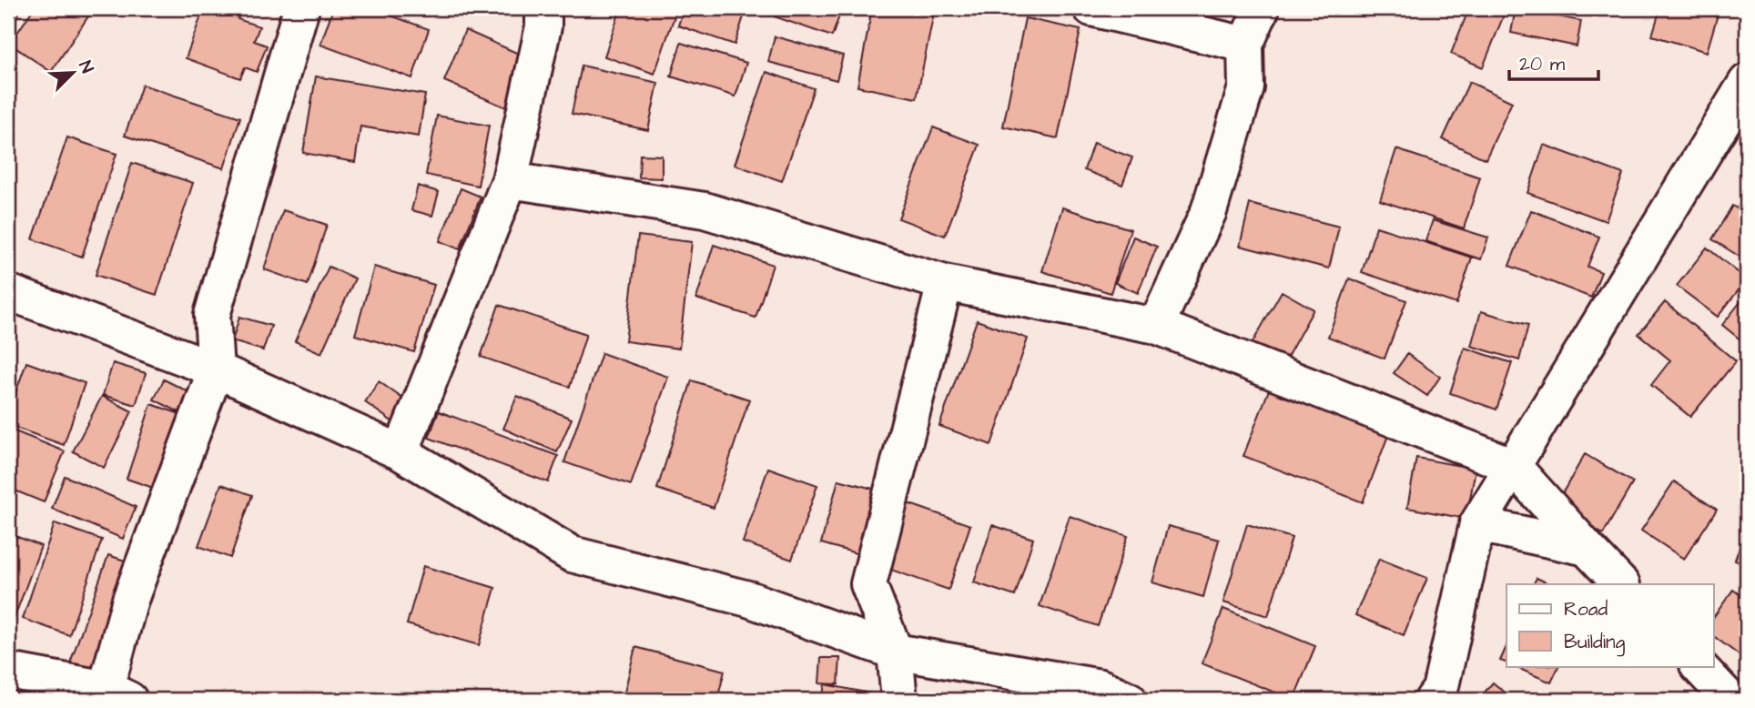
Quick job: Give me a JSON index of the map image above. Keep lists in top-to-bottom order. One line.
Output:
{"legend":["Road","Building"],"scale_bar":"20 m","north":"top right"}
